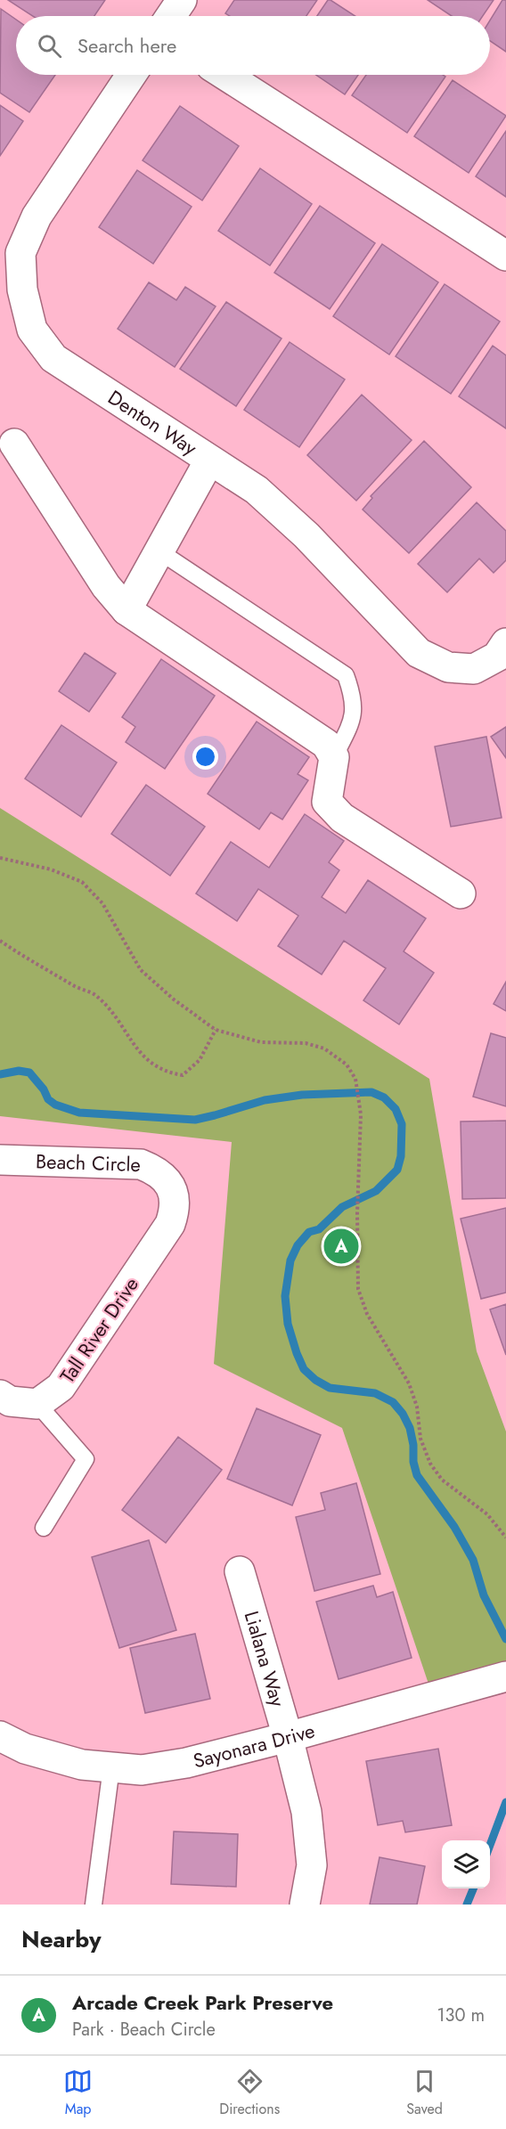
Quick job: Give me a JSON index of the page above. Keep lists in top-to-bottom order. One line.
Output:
{"streets":{"street":["Denton Way","Beach Circle","Tall River Drive","Lialana Way","Sayonara Drive"]},"crossings":[["Beach Circle","Tall River Drive"],["Lialana Way","Sayonara Drive"]],"page":{"search":"Search here","pins":"A","heading":"Nearby","list":[{"mark":"A","name":"Arcade Creek Park Preserve","note":"Park · Beach Circle","value":"130 m"}],"nav":["Map","Directions","Saved"]}}
